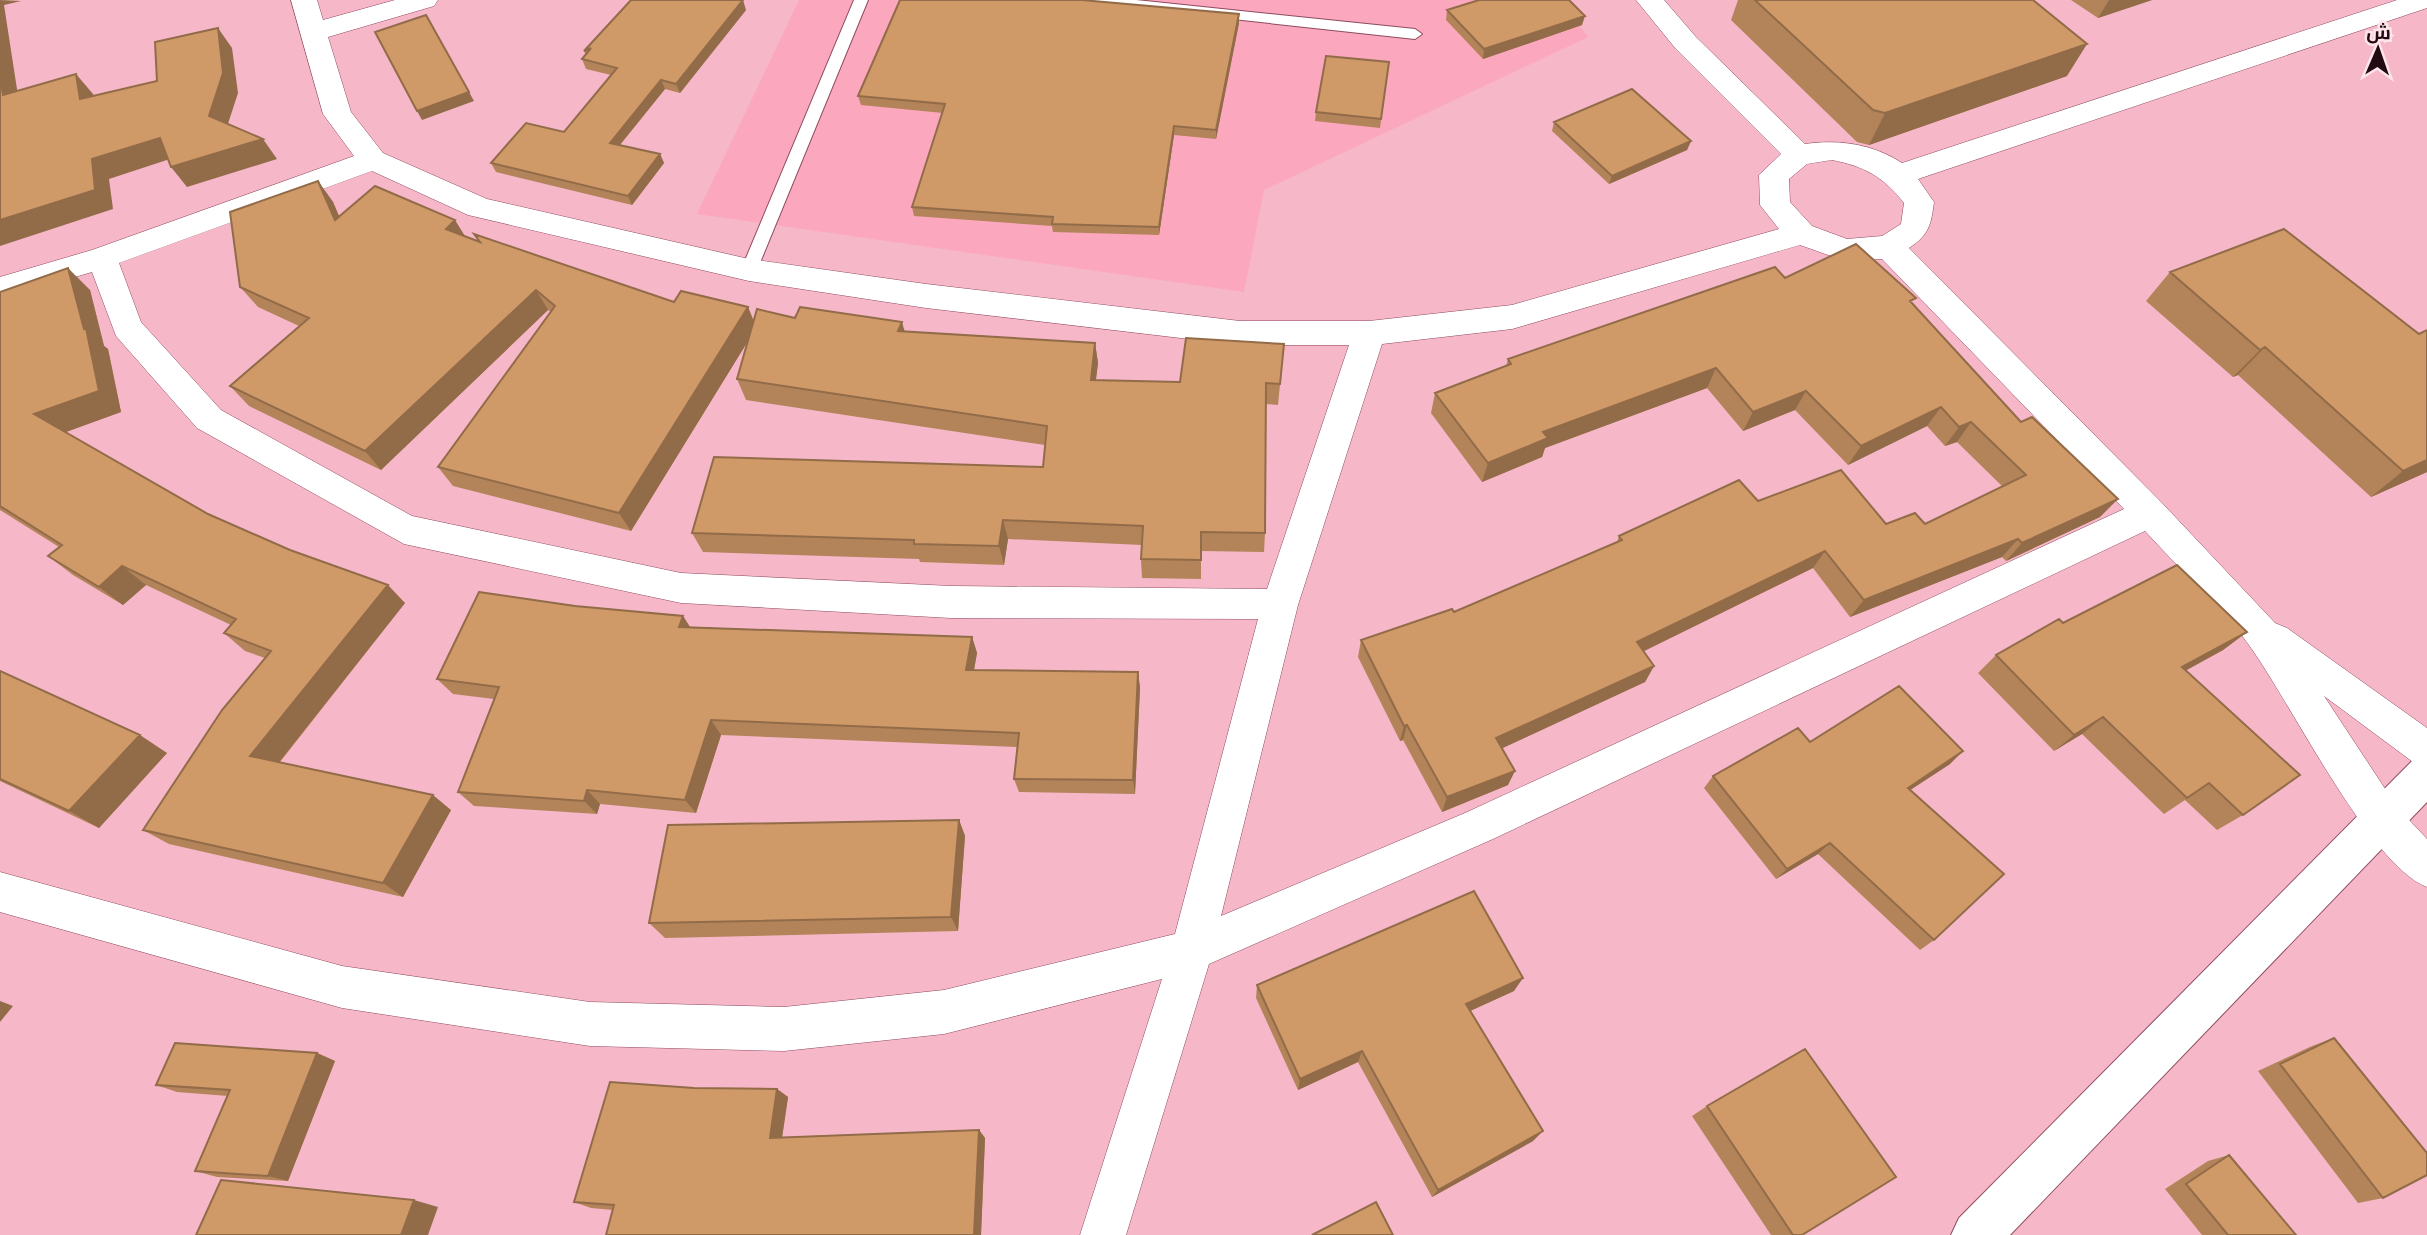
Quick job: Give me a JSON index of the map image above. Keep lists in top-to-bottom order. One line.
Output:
{"north":"top"}
